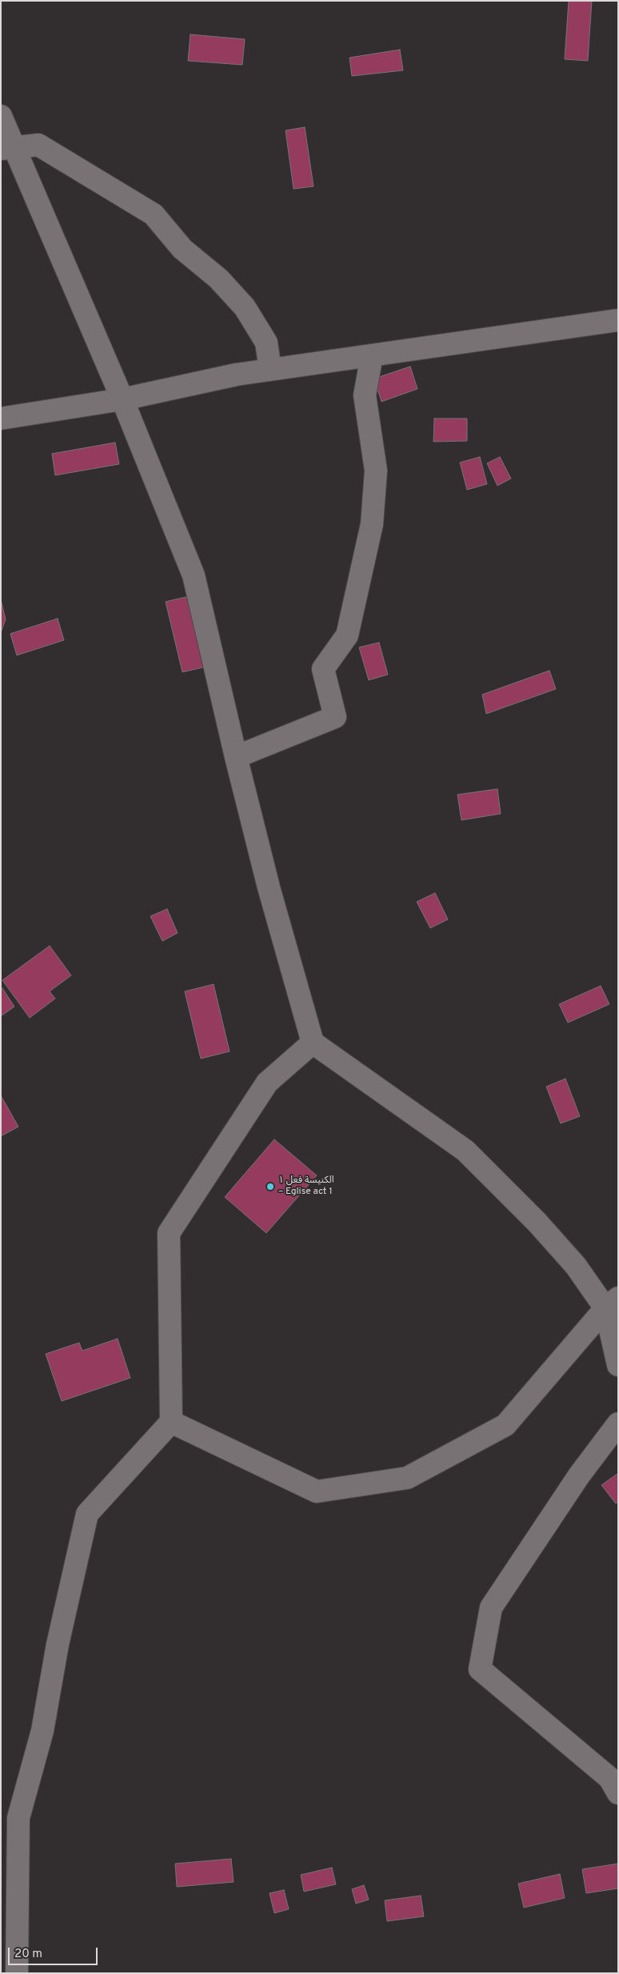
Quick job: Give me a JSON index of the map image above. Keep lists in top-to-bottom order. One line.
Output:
{"places":["الكنيسة فعل ۱ – Eglise act 1"],"scale_bar":"20 m"}
